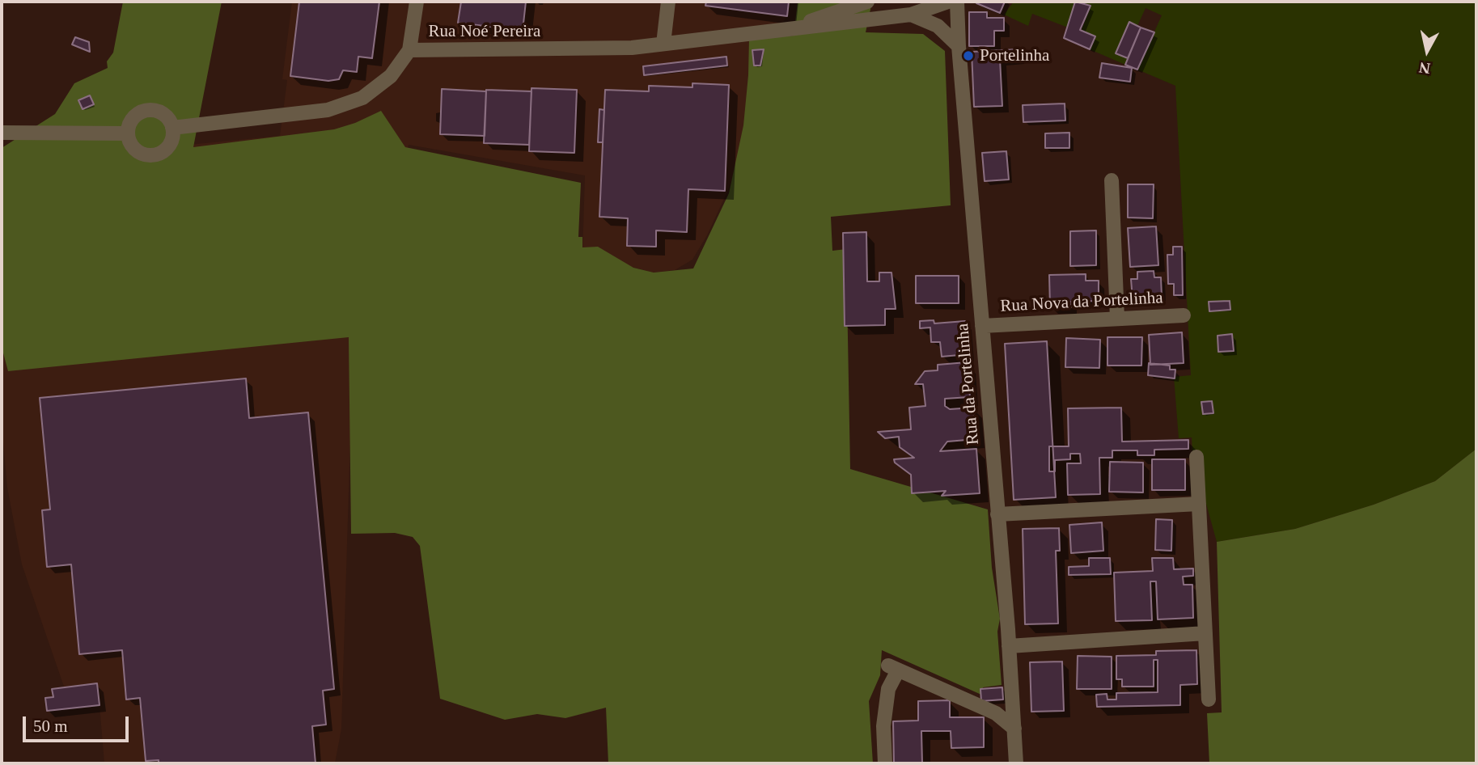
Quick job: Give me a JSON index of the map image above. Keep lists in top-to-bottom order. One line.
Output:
{"streets":{"street":["Rua Noé Pereira","Rua Nova da Portelinha","Rua da Portelinha"]},"crossings":[["Rua Noé Pereira","Rua da Portelinha"],["Rua Nova da Portelinha","Rua da Portelinha"]],"places":["Portelinha"],"scale_bar":"50 m","north":"bottom"}
